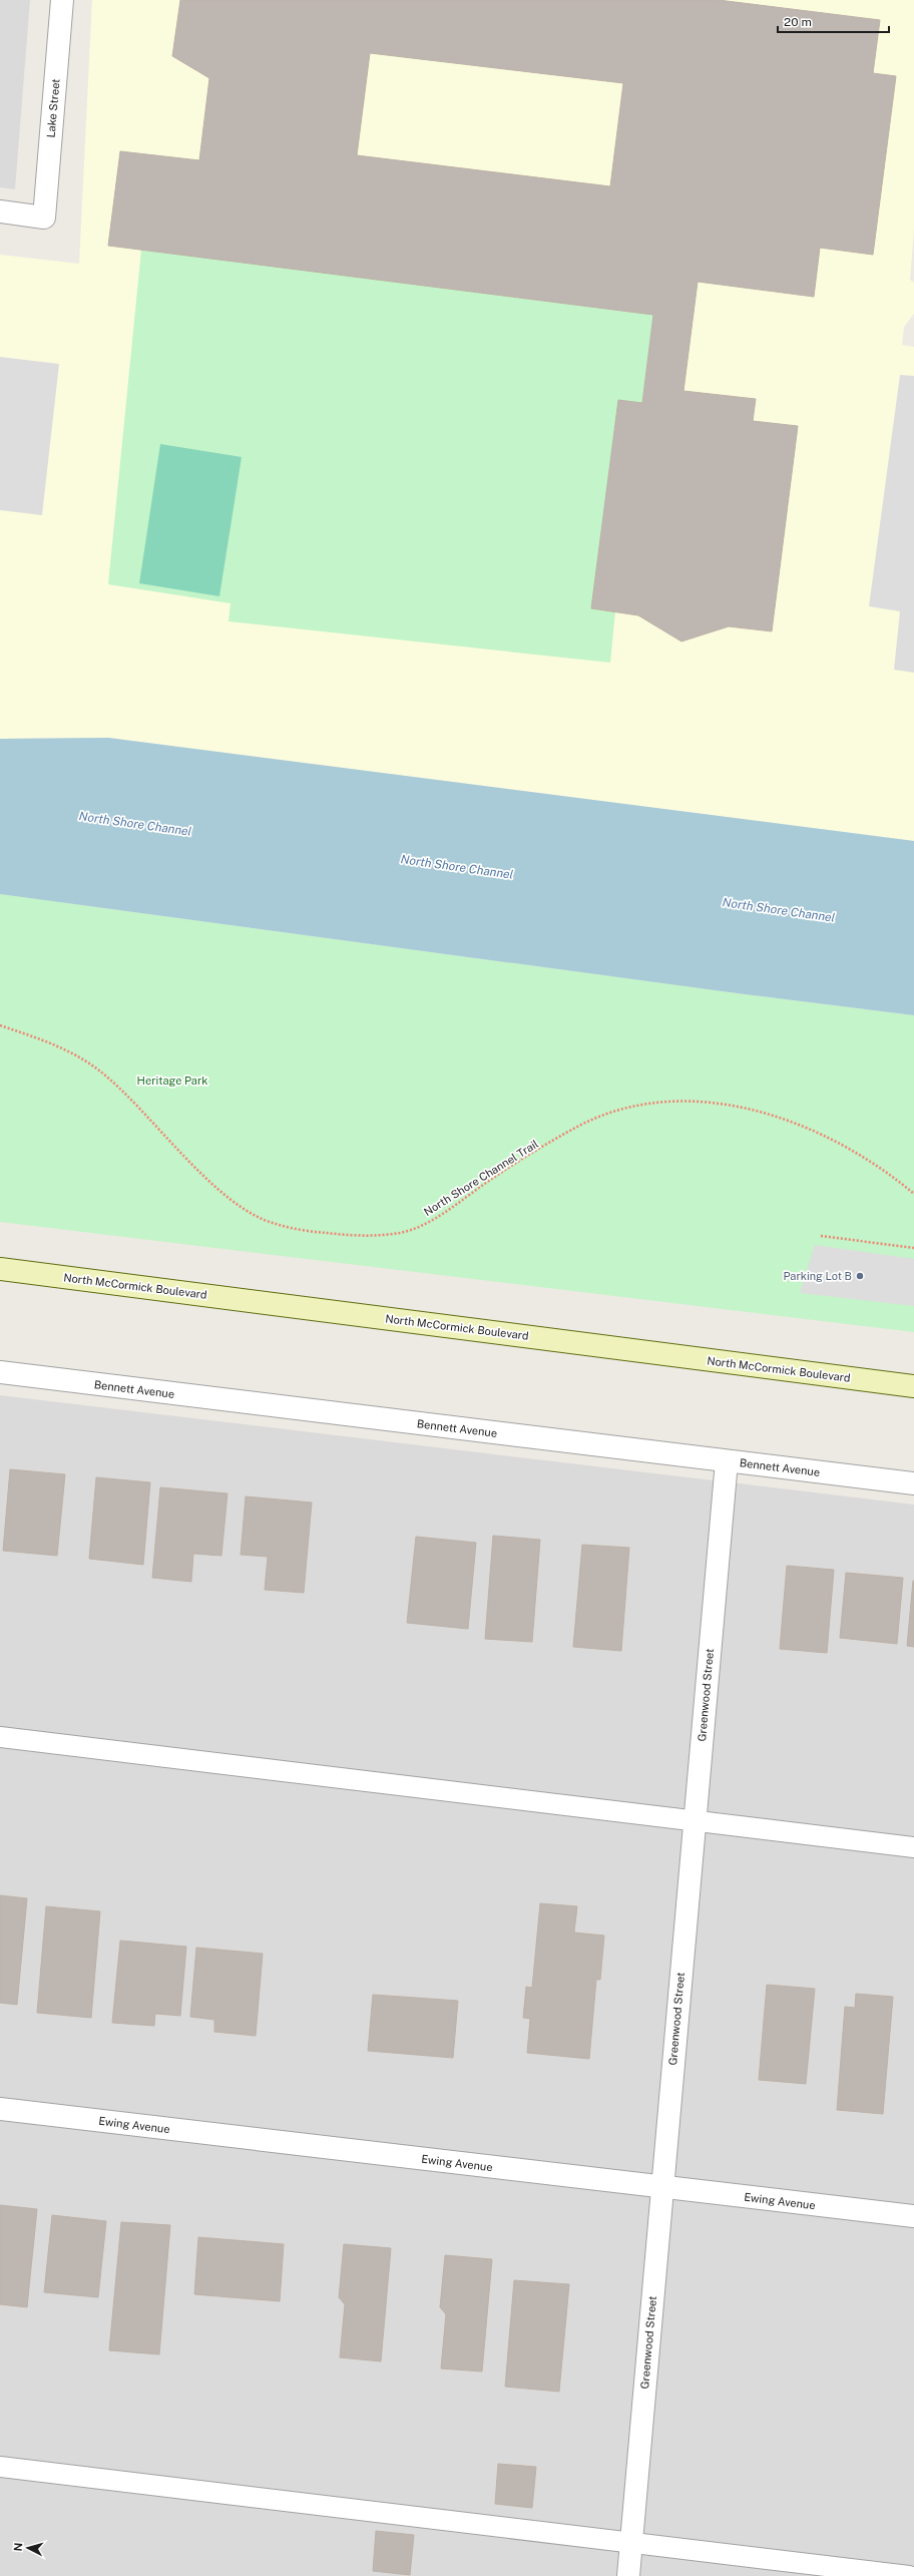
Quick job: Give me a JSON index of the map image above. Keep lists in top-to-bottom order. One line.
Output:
{"streets":{"main road":["North McCormick Boulevard"],"street":["Lake Street","Bennett Avenue","Greenwood Street","Ewing Avenue"],"path":["North Shore Channel Trail"]},"crossings":[["Bennett Avenue","Greenwood Street"],["Greenwood Street","Ewing Avenue"]],"water":["North Shore Channel"],"parks":["Heritage Park"],"places":["Parking Lot B"],"scale_bar":"20 m","north":"left"}
